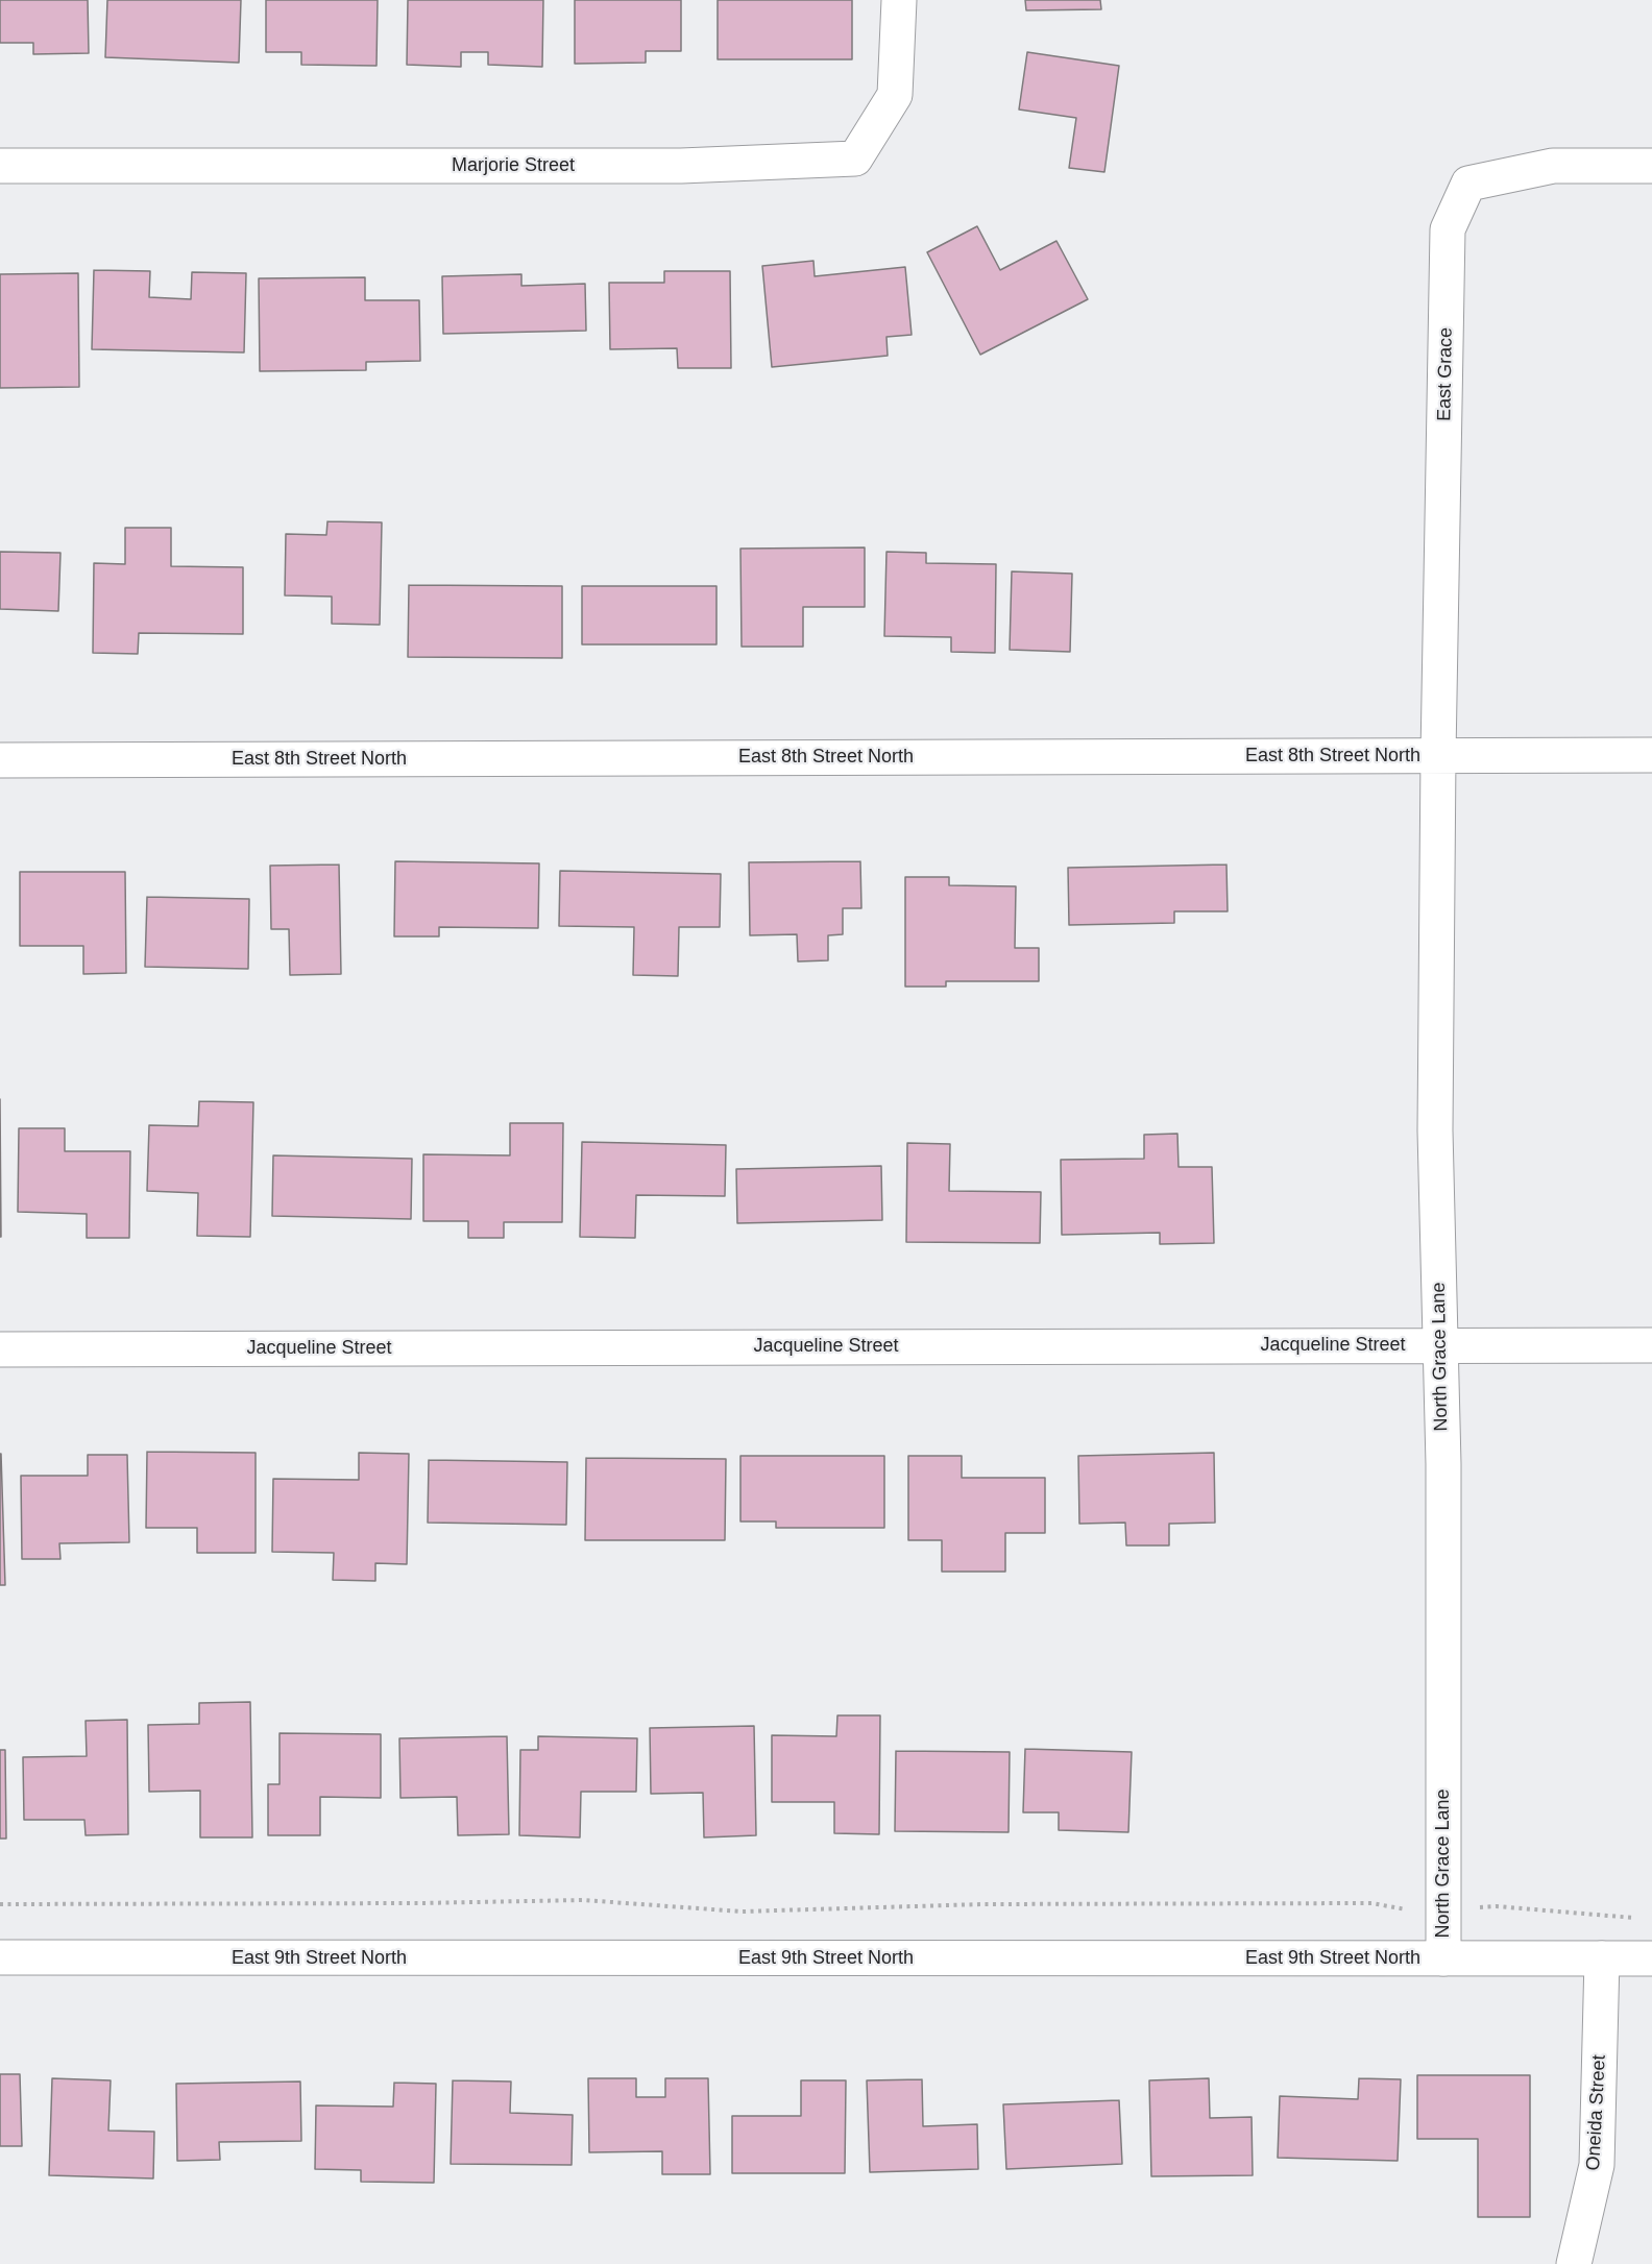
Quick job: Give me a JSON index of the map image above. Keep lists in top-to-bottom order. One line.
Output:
{"streets":{"street":["Marjorie Street","East Grace","East 8th Street North","Jacqueline Street","North Grace Lane","East 9th Street North","Oneida Street"]},"crossings":[["East Grace","East 8th Street North"],["East Grace","North Grace Lane"],["East 8th Street North","North Grace Lane"],["Jacqueline Street","North Grace Lane"],["North Grace Lane","East 9th Street North"],["East 9th Street North","Oneida Street"]]}
